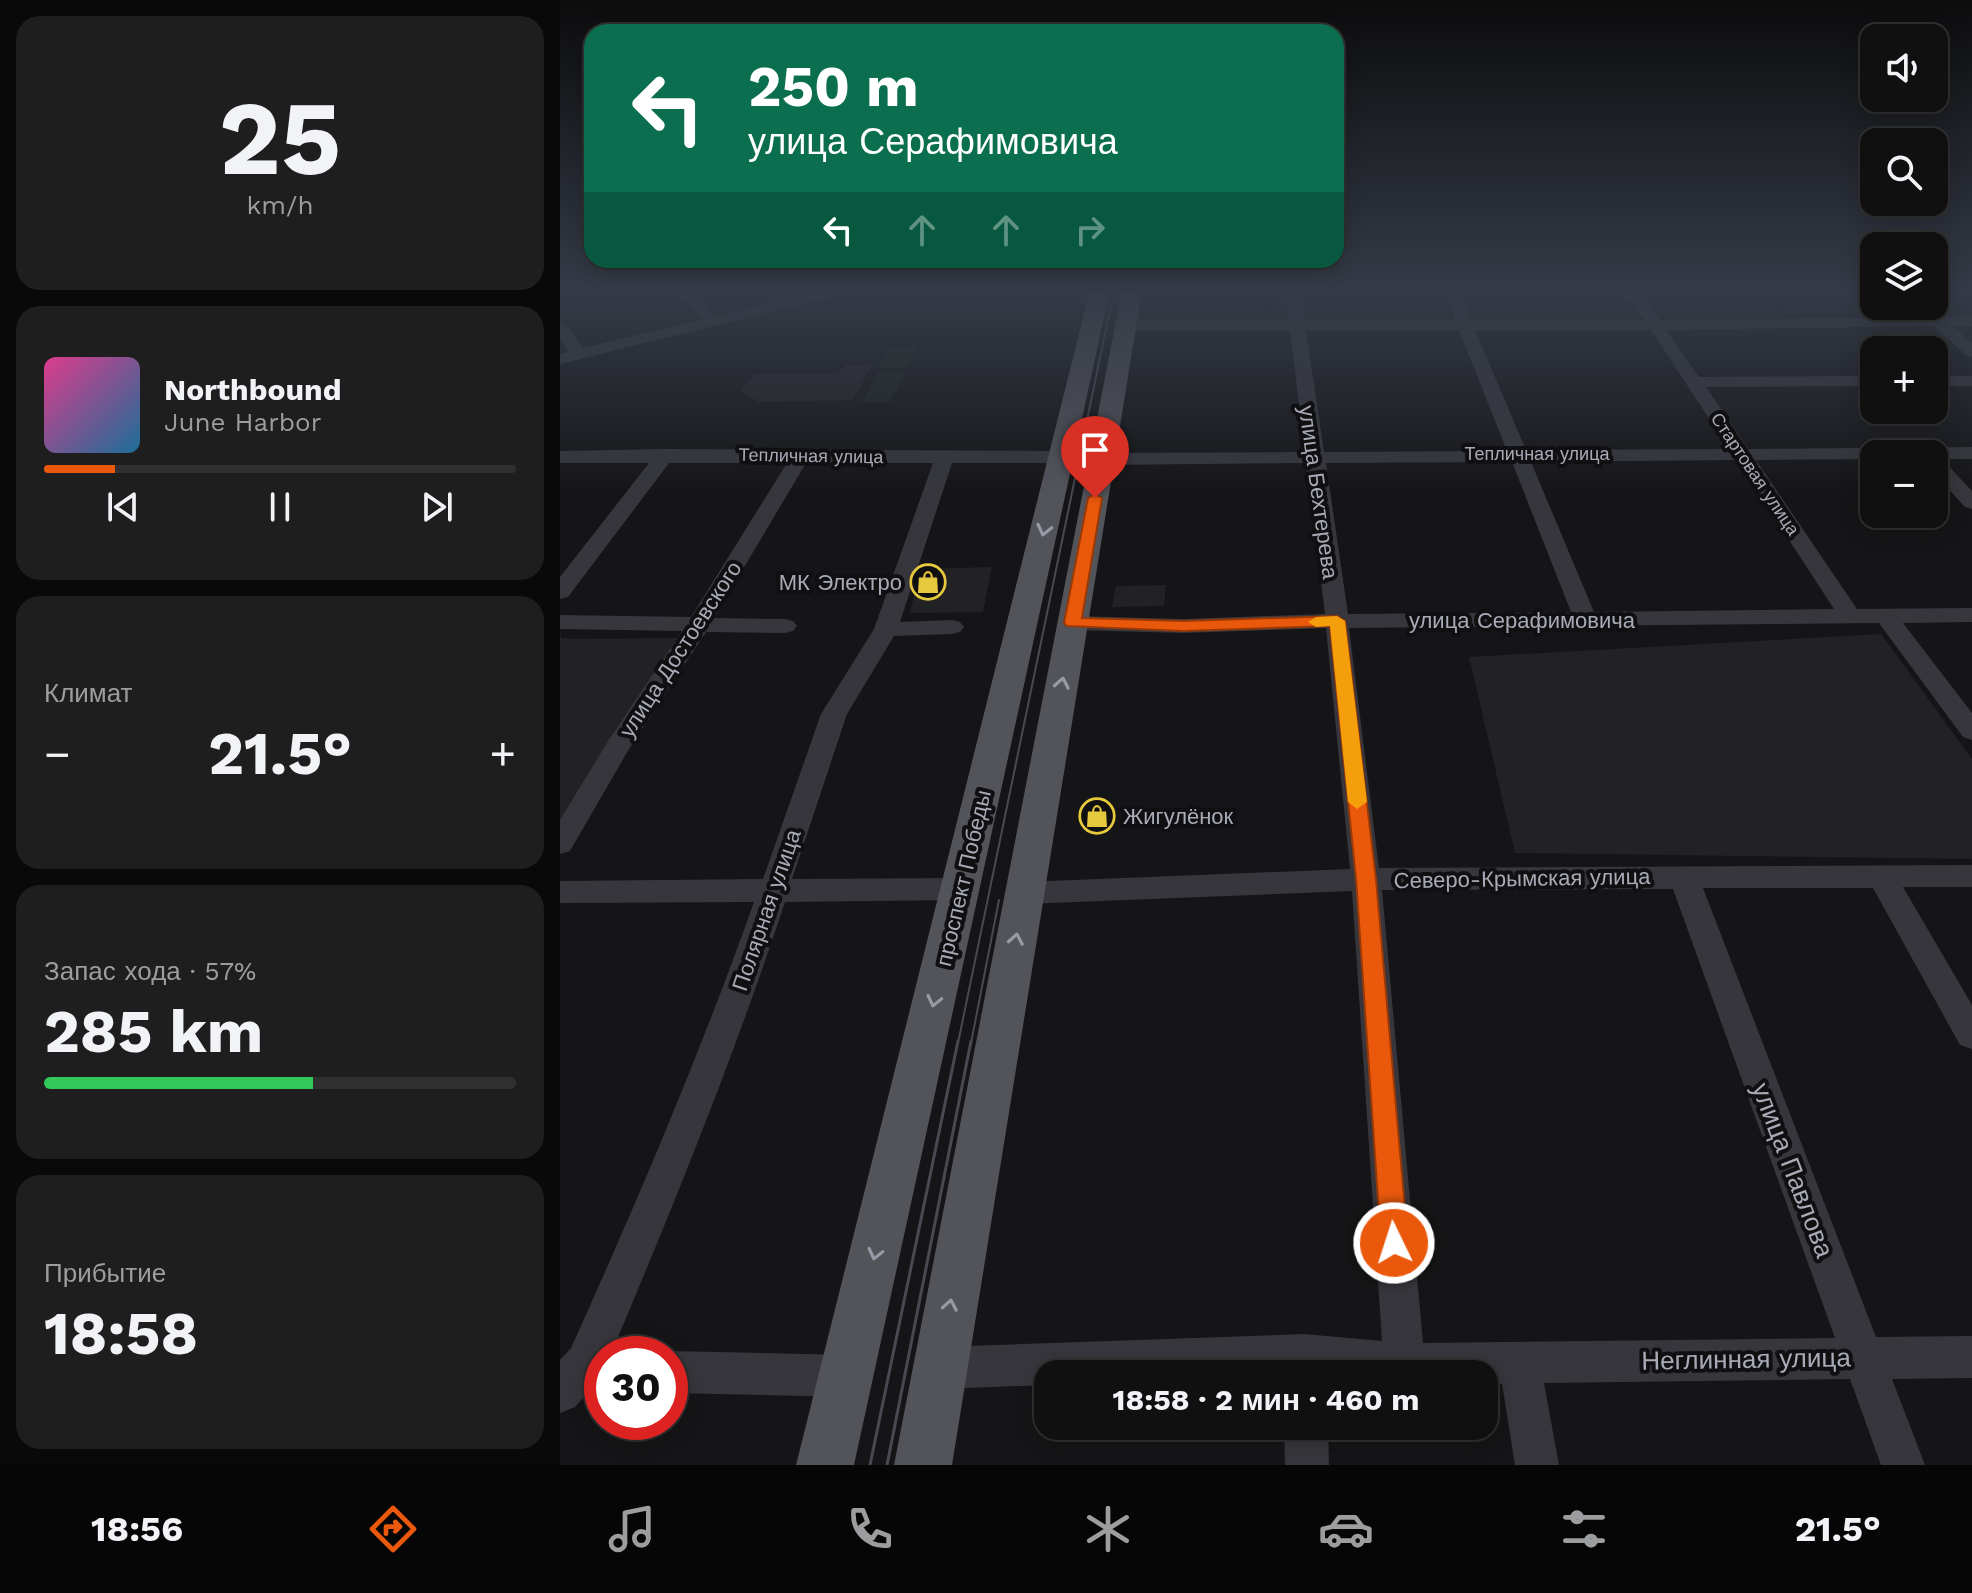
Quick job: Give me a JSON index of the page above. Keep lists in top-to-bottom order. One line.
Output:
{"streets":{"main road":["проспект Победы"],"street":["Тепличная улица","Стартовая улица","улица Бехтерева","улица Серафимовича","улица Достоевского","Северо-Крымская улица","Полярная улица","улица Павлова","Неглинная улица"]},"crossings":[["Тепличная улица","Стартовая улица"],["Тепличная улица","улица Бехтерева"],["Тепличная улица","улица Достоевского"],["Тепличная улица","проспект Победы"],["Тепличная улица","Полярная улица"],["Стартовая улица","улица Серафимовича"],["улица Бехтерева","улица Серафимовича"],["улица Бехтерева","Северо-Крымская улица"],["Северо-Крымская улица","улица Павлова"],["улица Павлова","Неглинная улица"]],"places":{"shop":["МК Электро","Жигулёнок"]},"page":{"tile":[["25","km/h"],"Климат",["Запас хода · 57%","285 km"],["Прибытие","18:58"]],"map_buttons":["+","−"],"turn":["250 m","улица Серафимовича"],"song":["Northbound","June Harbor"],"heat":["−","21.5°","+"],"limit":"30","trip":"18:58 · 2 мин · 460 m","tabs":["18:56","21.5°"]}}
